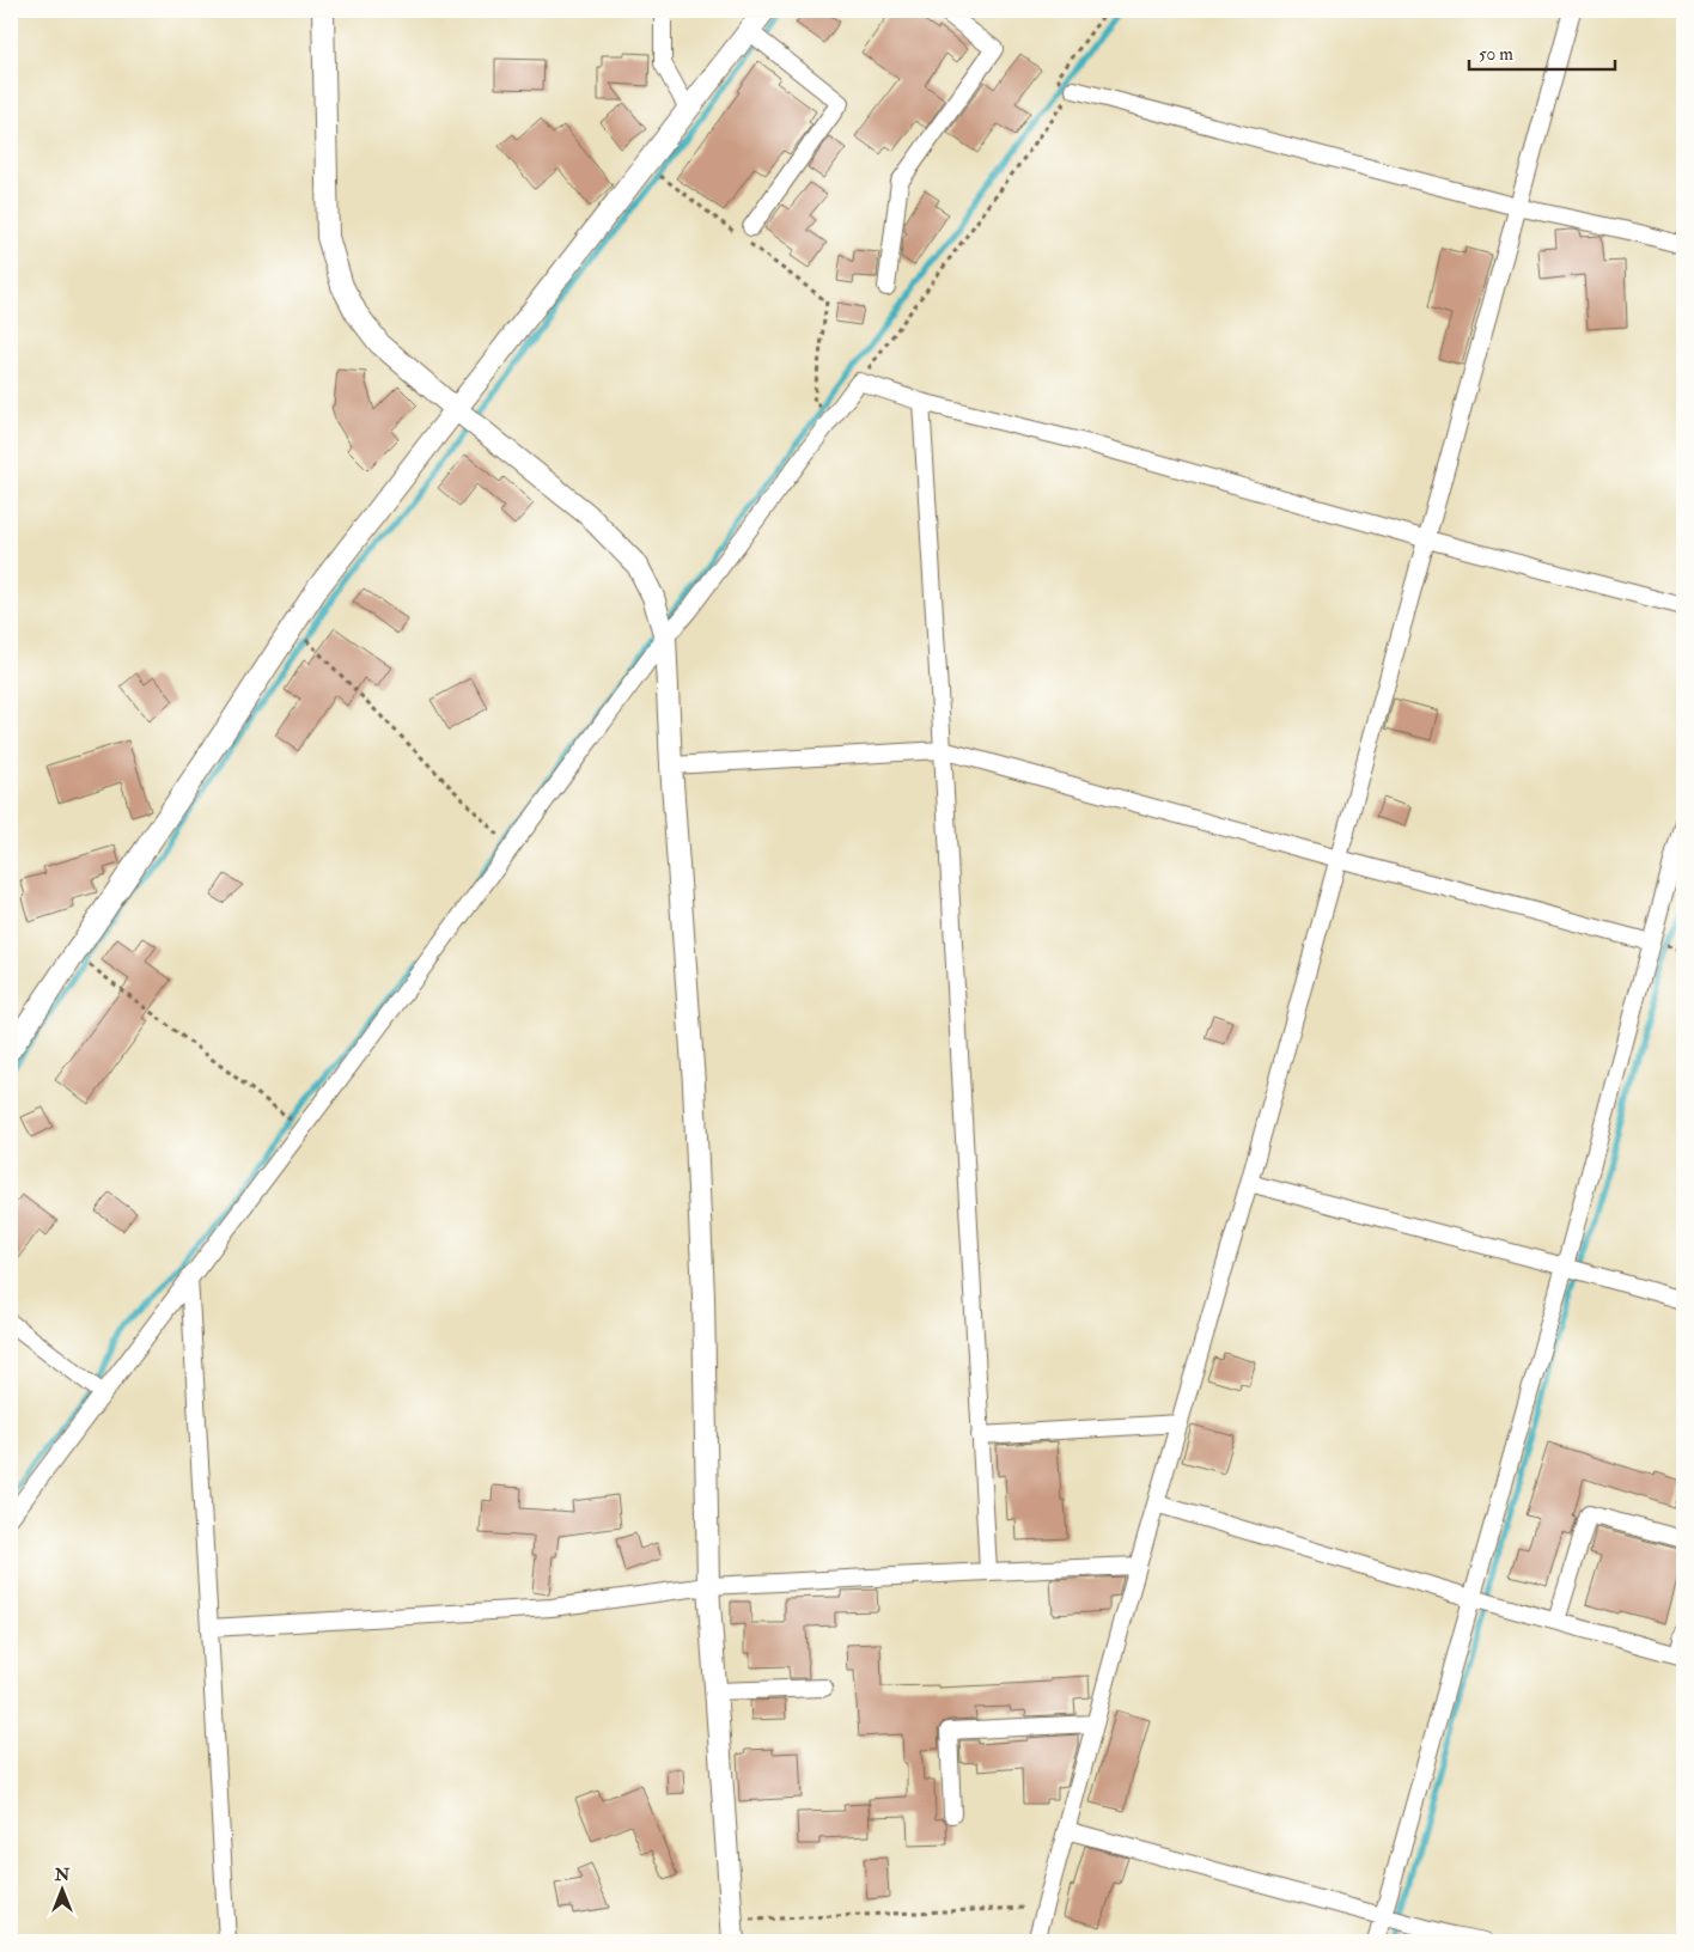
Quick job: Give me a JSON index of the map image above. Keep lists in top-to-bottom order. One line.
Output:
{"scale_bar":"50 m","north":"top"}
